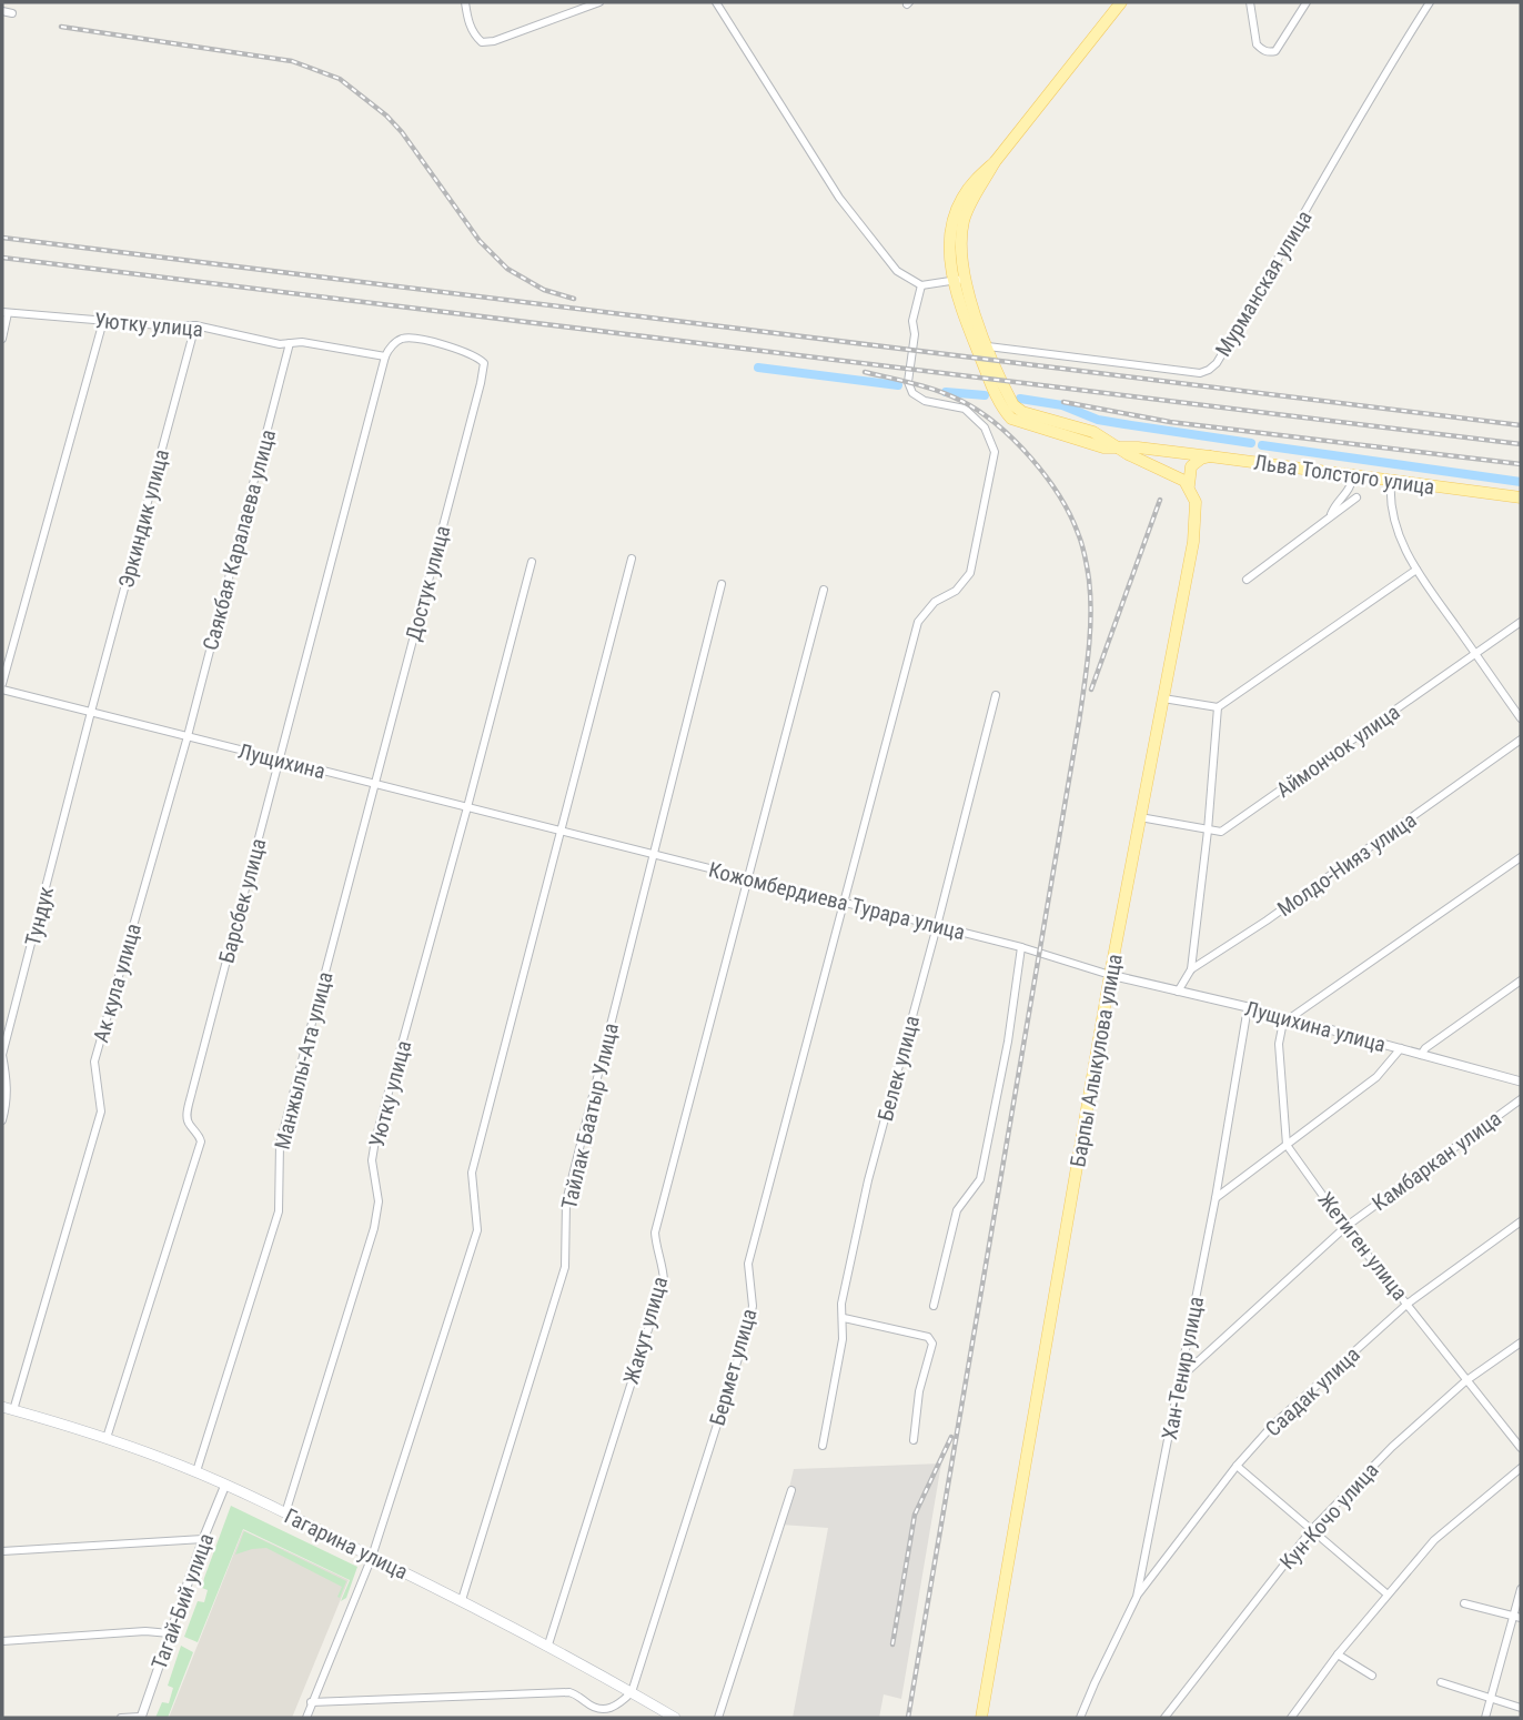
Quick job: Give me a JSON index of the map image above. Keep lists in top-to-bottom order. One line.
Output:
{"streets":{"main road":["Льва Толстого улица","Барпы Алыкулова улица","Гагарина улица"],"street":["Мурманская улица","Уютку улица","Эркиндик улица","Саякбая Каралаева улица","Достук улица","Аймончок улица","Лущихина","Молдо-Нияз улица","Барсбек улица","Кожомбердиева Турара улица","Тундук","Ак кула улица","Лущихина улица","Манжылы-Ата улица","Белек улица","Тайлак Баатыр Улица","Камбаркан улица","Жетиген улица","Жакут улица","Бермет улица","Хан-Тенир улица","Саадак улица","Кун-Кочо улица","Тагай-Бий улица"]},"crossings":[["Уютку улица","Эркиндик улица"],["Уютку улица","Саякбая Каралаева улица"],["Уютку улица","Достук улица"],["Уютку улица","Лущихина"],["Уютку улица","Барсбек улица"],["Уютку улица","Гагарина улица"],["Эркиндик улица","Лущихина"],["Эркиндик улица","Тундук"],["Саякбая Каралаева улица","Лущихина"],["Саякбая Каралаева улица","Ак кула улица"],["Достук улица","Лущихина"],["Достук улица","Барсбек улица"],["Достук улица","Манжылы-Ата улица"],["Лущихина","Барсбек улица"],["Лущихина","Кожомбердиева Турара улица"],["Лущихина","Тундук"],["Лущихина","Ак кула улица"],["Лущихина","Манжылы-Ата улица"],["Молдо-Нияз улица","Лущихина улица"],["Барсбек улица","Гагарина улица"],["Кожомбердиева Турара улица","Лущихина улица"],["Кожомбердиева Турара улица","Барпы Алыкулова улица"],["Кожомбердиева Турара улица","Белек улица"],["Кожомбердиева Турара улица","Тайлак Баатыр Улица"],["Кожомбердиева Турара улица","Жакут улица"],["Кожомбердиева Турара улица","Бермет улица"],["Ак кула улица","Гагарина улица"],["Лущихина улица","Барпы Алыкулова улица"],["Лущихина улица","Хан-Тенир улица"],["Манжылы-Ата улица","Гагарина улица"],["Тайлак Баатыр Улица","Гагарина улица"],["Камбаркан улица","Жетиген улица"],["Камбаркан улица","Хан-Тенир улица"],["Жетиген улица","Саадак улица"],["Жетиген улица","Кун-Кочо улица"],["Жакут улица","Гагарина улица"],["Бермет улица","Гагарина улица"],["Хан-Тенир улица","Саадак улица"],["Гагарина улица","Тагай-Бий улица"]]}
